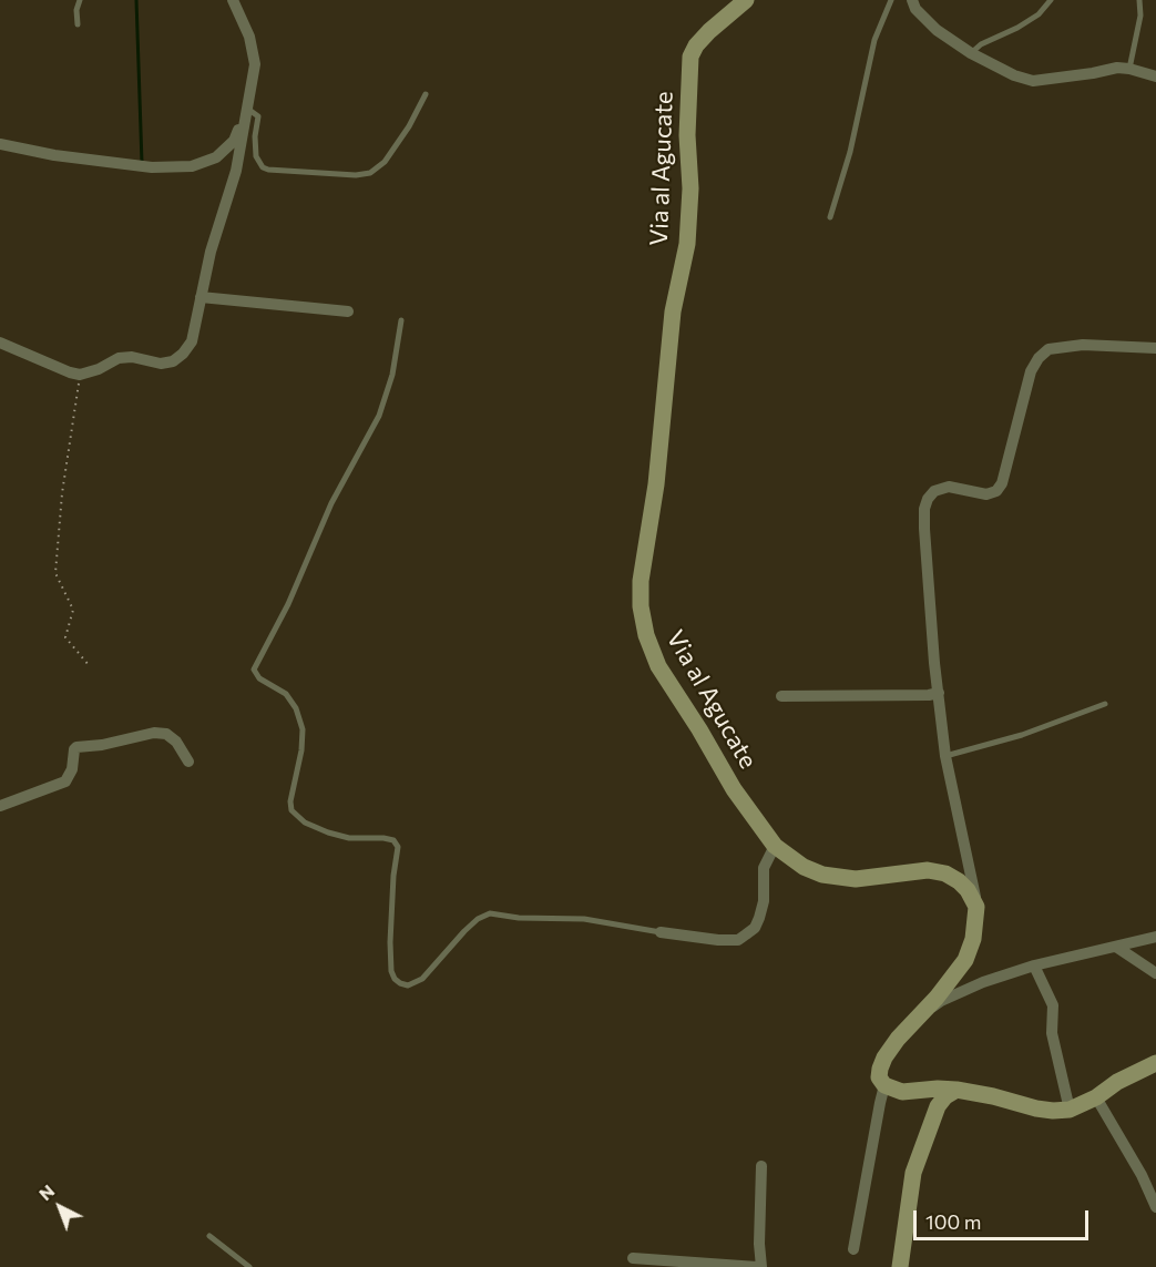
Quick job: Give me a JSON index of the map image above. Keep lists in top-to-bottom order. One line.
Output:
{"streets":{"street":["Via al Agucate"]},"scale_bar":"100 m","north":"top left"}
